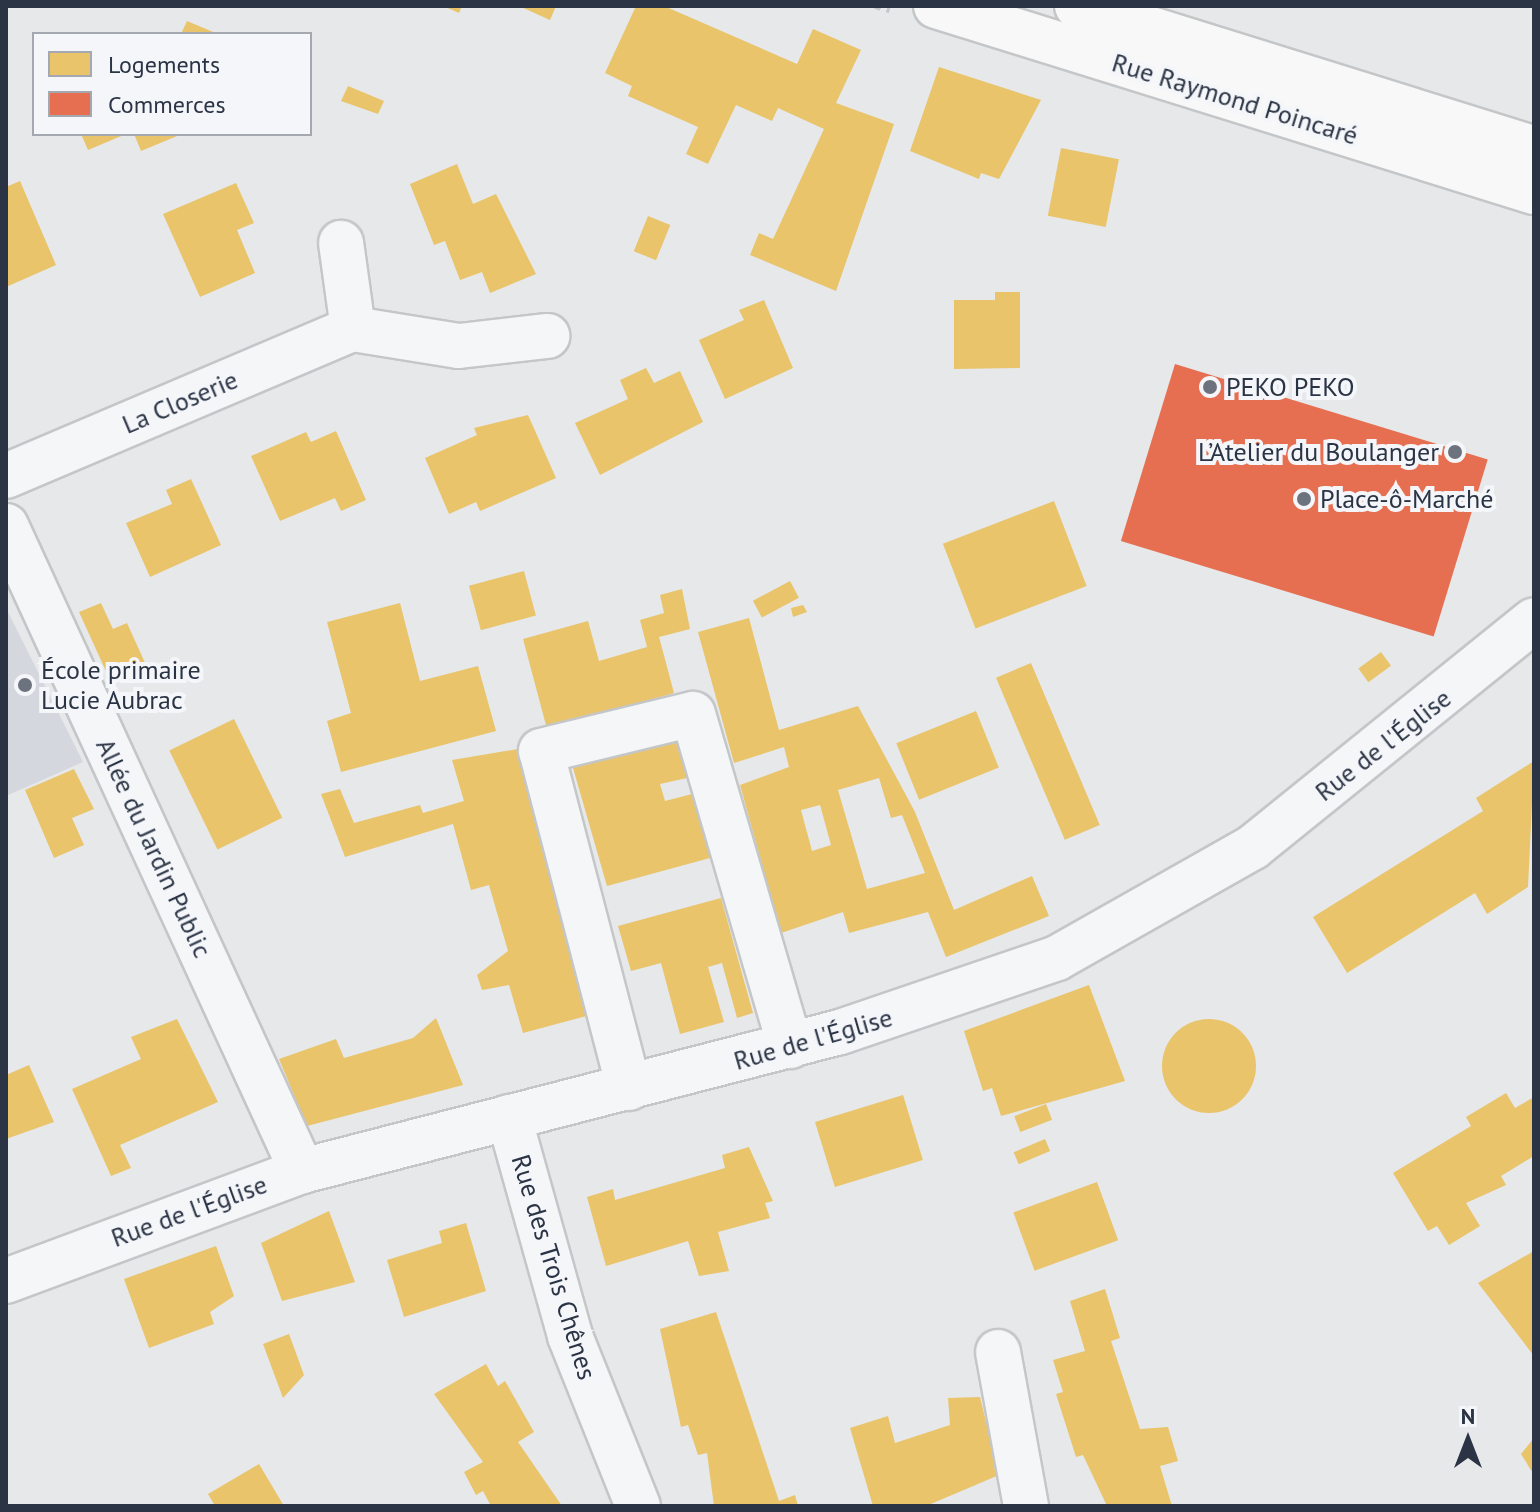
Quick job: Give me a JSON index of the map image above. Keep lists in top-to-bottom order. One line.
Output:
{"streets":{"main road":["Rue Raymond Poincaré"],"street":["La Closerie","Rue de l'Église","Allée du Jardin Public","Rue des Trois Chênes"]},"crossings":[["Rue de l'Église","Allée du Jardin Public"],["Rue de l'Église","Rue des Trois Chênes"]],"places":["PEKO PEKO","L’Atelier du Boulanger","Place-ô-Marché","École primaire Lucie Aubrac"],"legend":["Logements","Commerces"],"north":"top"}
